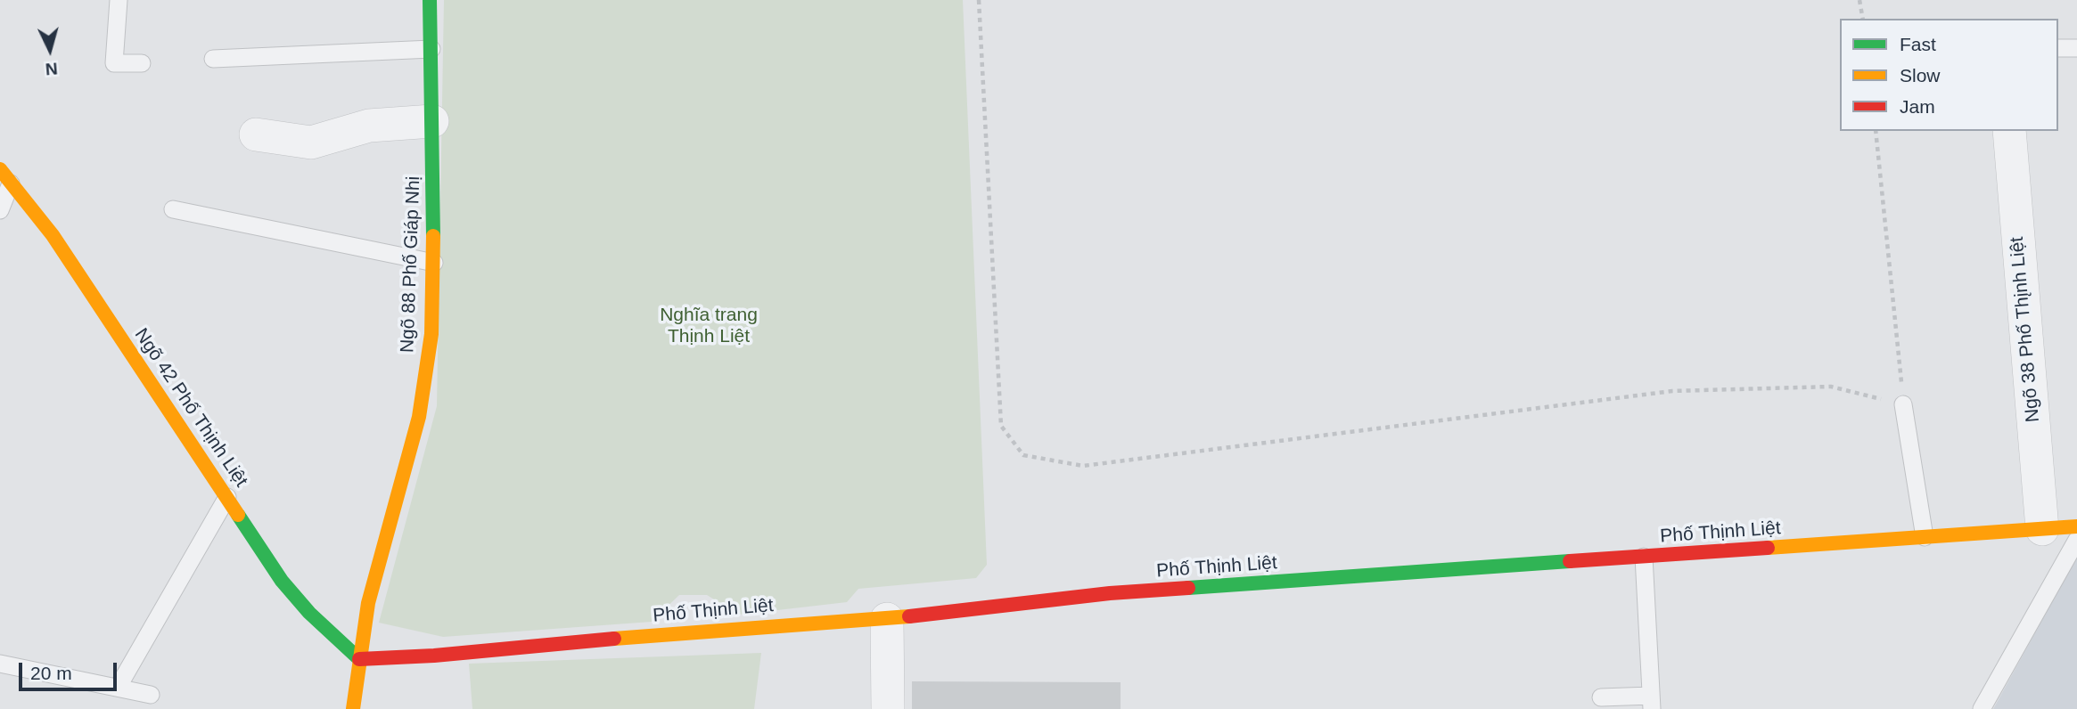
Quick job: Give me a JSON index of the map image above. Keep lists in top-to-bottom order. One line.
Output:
{"streets":{"street":["Ngõ 88 Phố Giáp Nhị","Ngõ 38 Phố Thįnh Liệt","Ngõ 42 Phố Thịnh Liệt","Phố Thịnh Liệt"]},"crossings":[["Ngõ 88 Phố Giáp Nhị","Ngõ 42 Phố Thịnh Liệt"],["Ngõ 88 Phố Giáp Nhị","Phố Thịnh Liệt"],["Ngõ 38 Phố Thįnh Liệt","Phố Thịnh Liệt"],["Ngõ 42 Phố Thịnh Liệt","Phố Thịnh Liệt"]],"parks":["Nghĩa trang Thịnh Liệt"],"legend":["Fast","Slow","Jam"],"scale_bar":"20 m","north":"bottom"}
